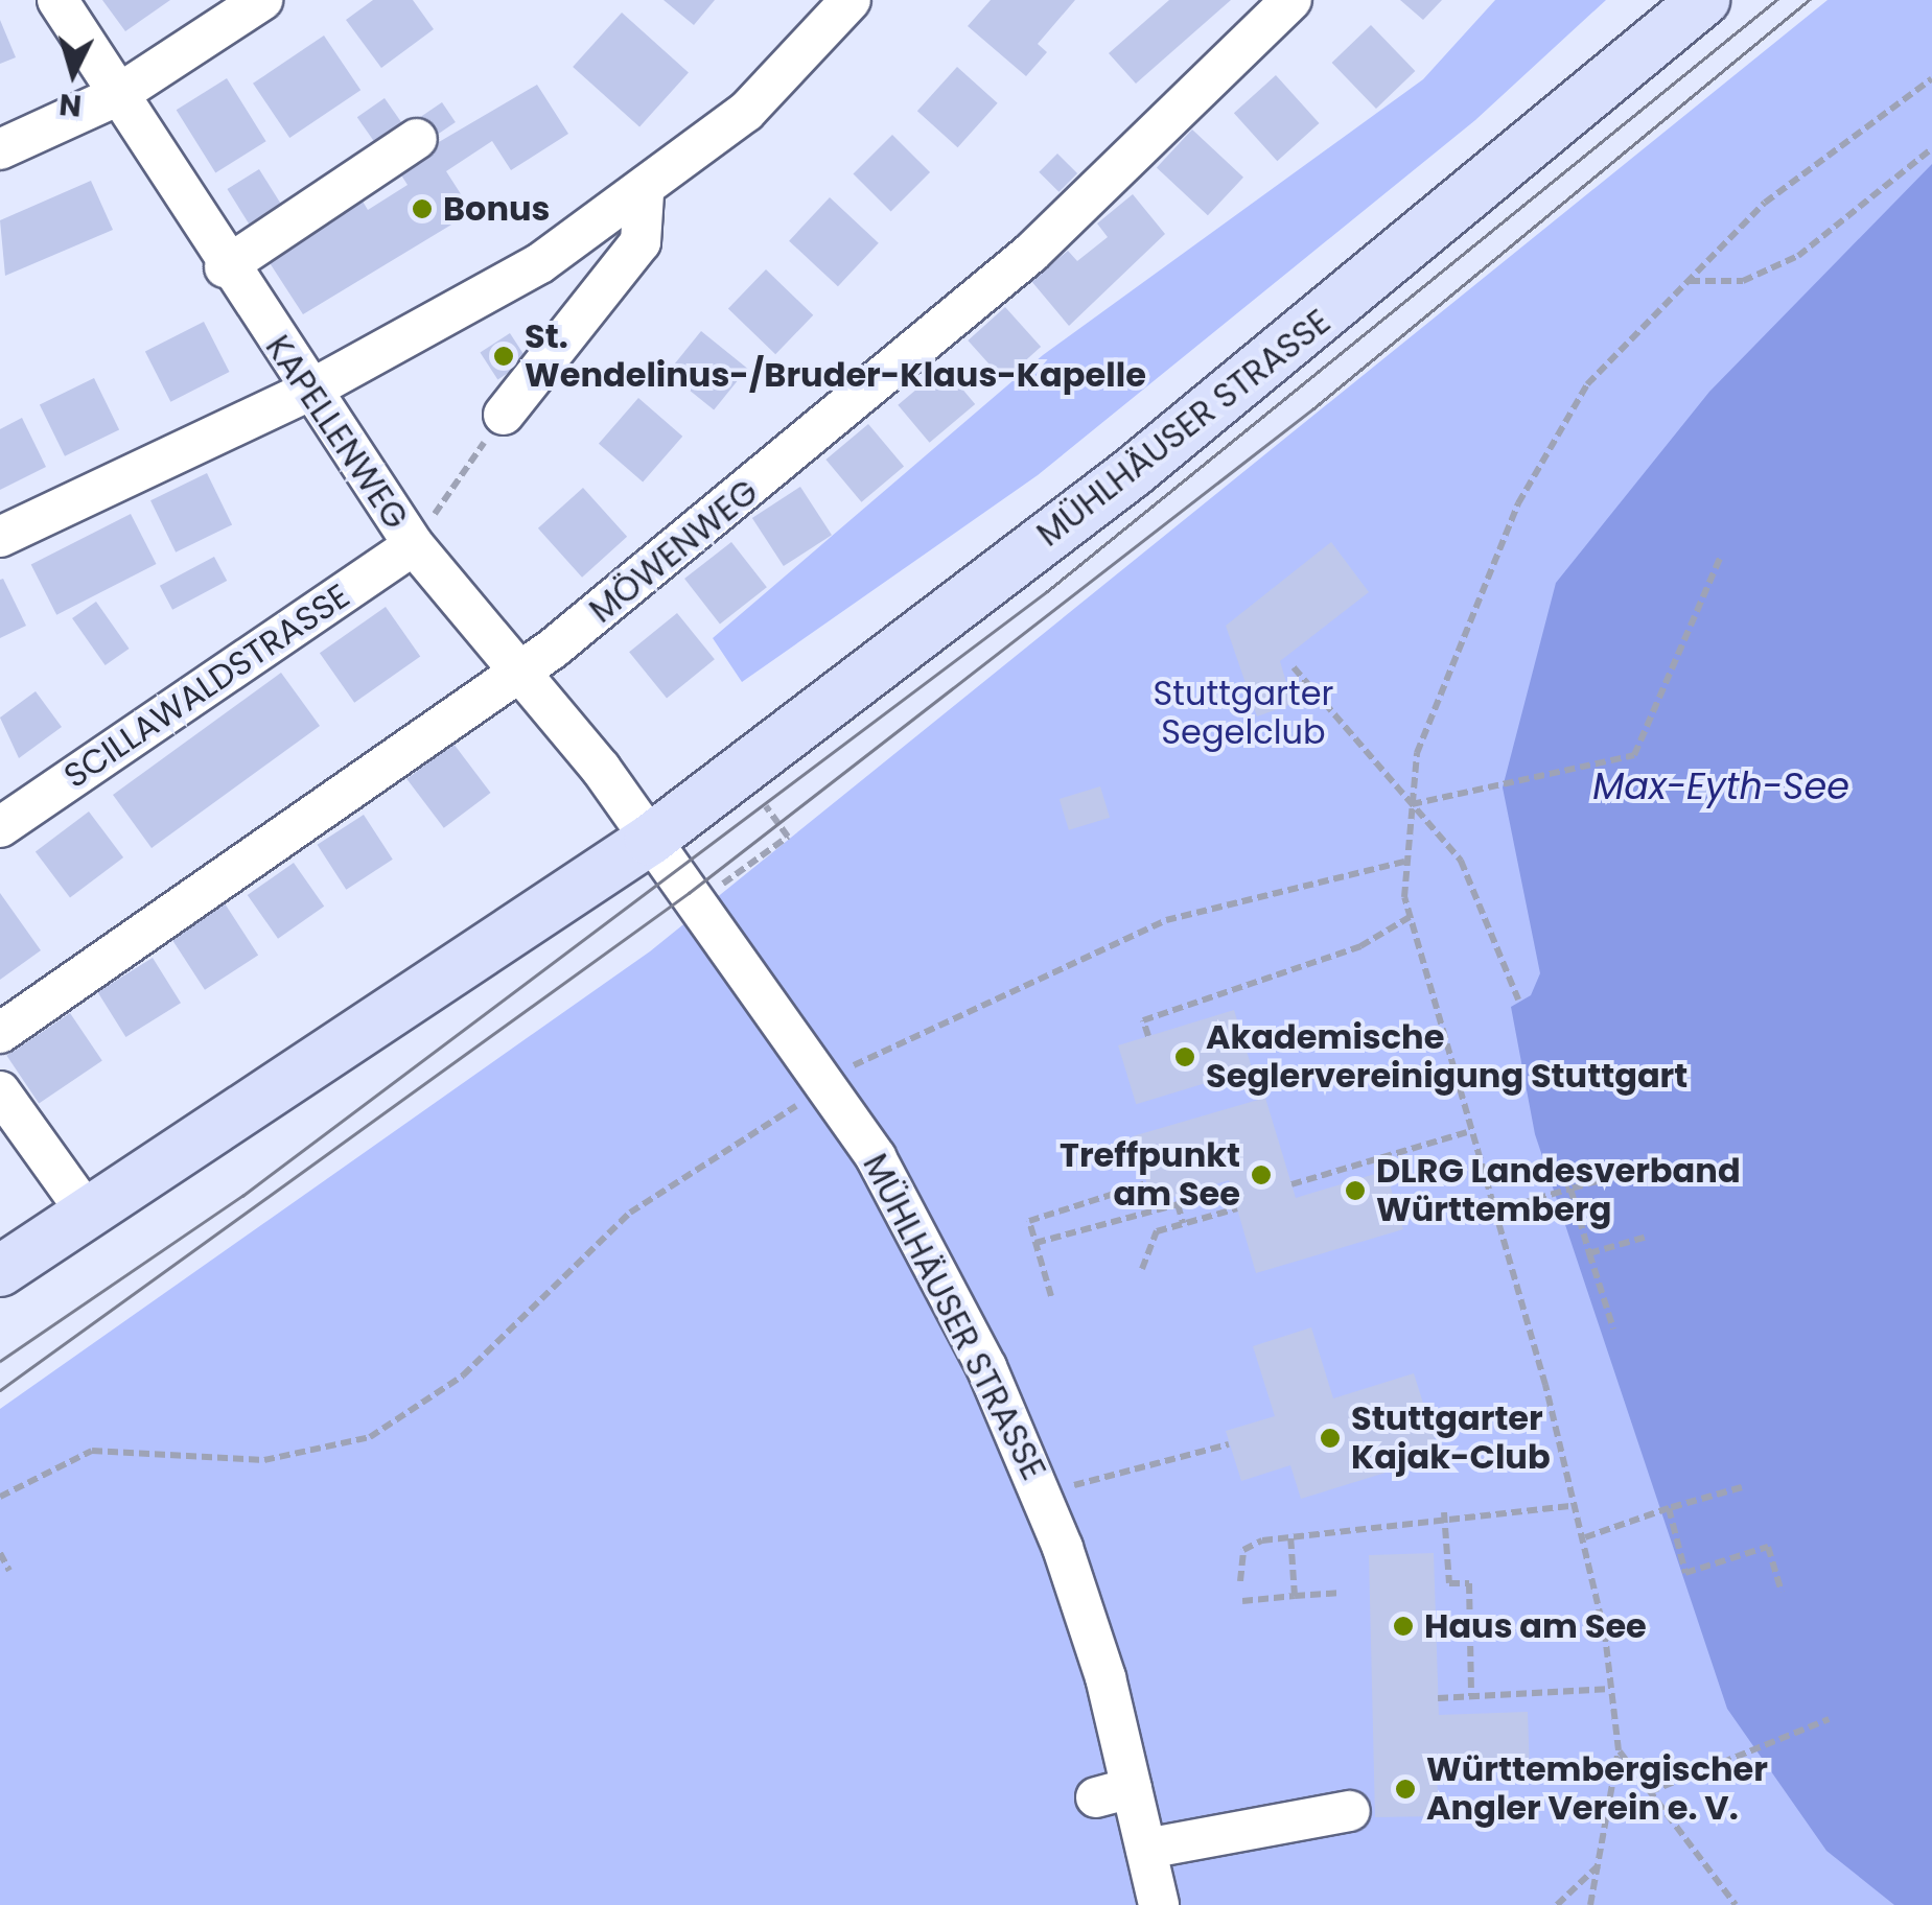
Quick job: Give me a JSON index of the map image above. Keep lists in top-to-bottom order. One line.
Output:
{"streets":{"main road":["MÜHLHÄUSER STRASSE"],"street":["KAPELLENWEG","MÖWENWEG","SCILLAWALDSTRASSE"]},"crossings":[["MÜHLHÄUSER STRASSE","KAPELLENWEG"],["KAPELLENWEG","MÖWENWEG"],["KAPELLENWEG","SCILLAWALDSTRASSE"]],"water":["Max-Eyth-See"],"parks":["Stuttgarter Segelclub"],"places":["Bonus","St. Wendelinus-/Bruder-Klaus-Kapelle","Akademische Seglervereinigung Stuttgart","Treffpunkt am See","DLRG Landesverband Württemberg","Stuttgarter Kajak-Club","Haus am See","Württembergischer Angler Verein e. V."],"north":"bottom"}
